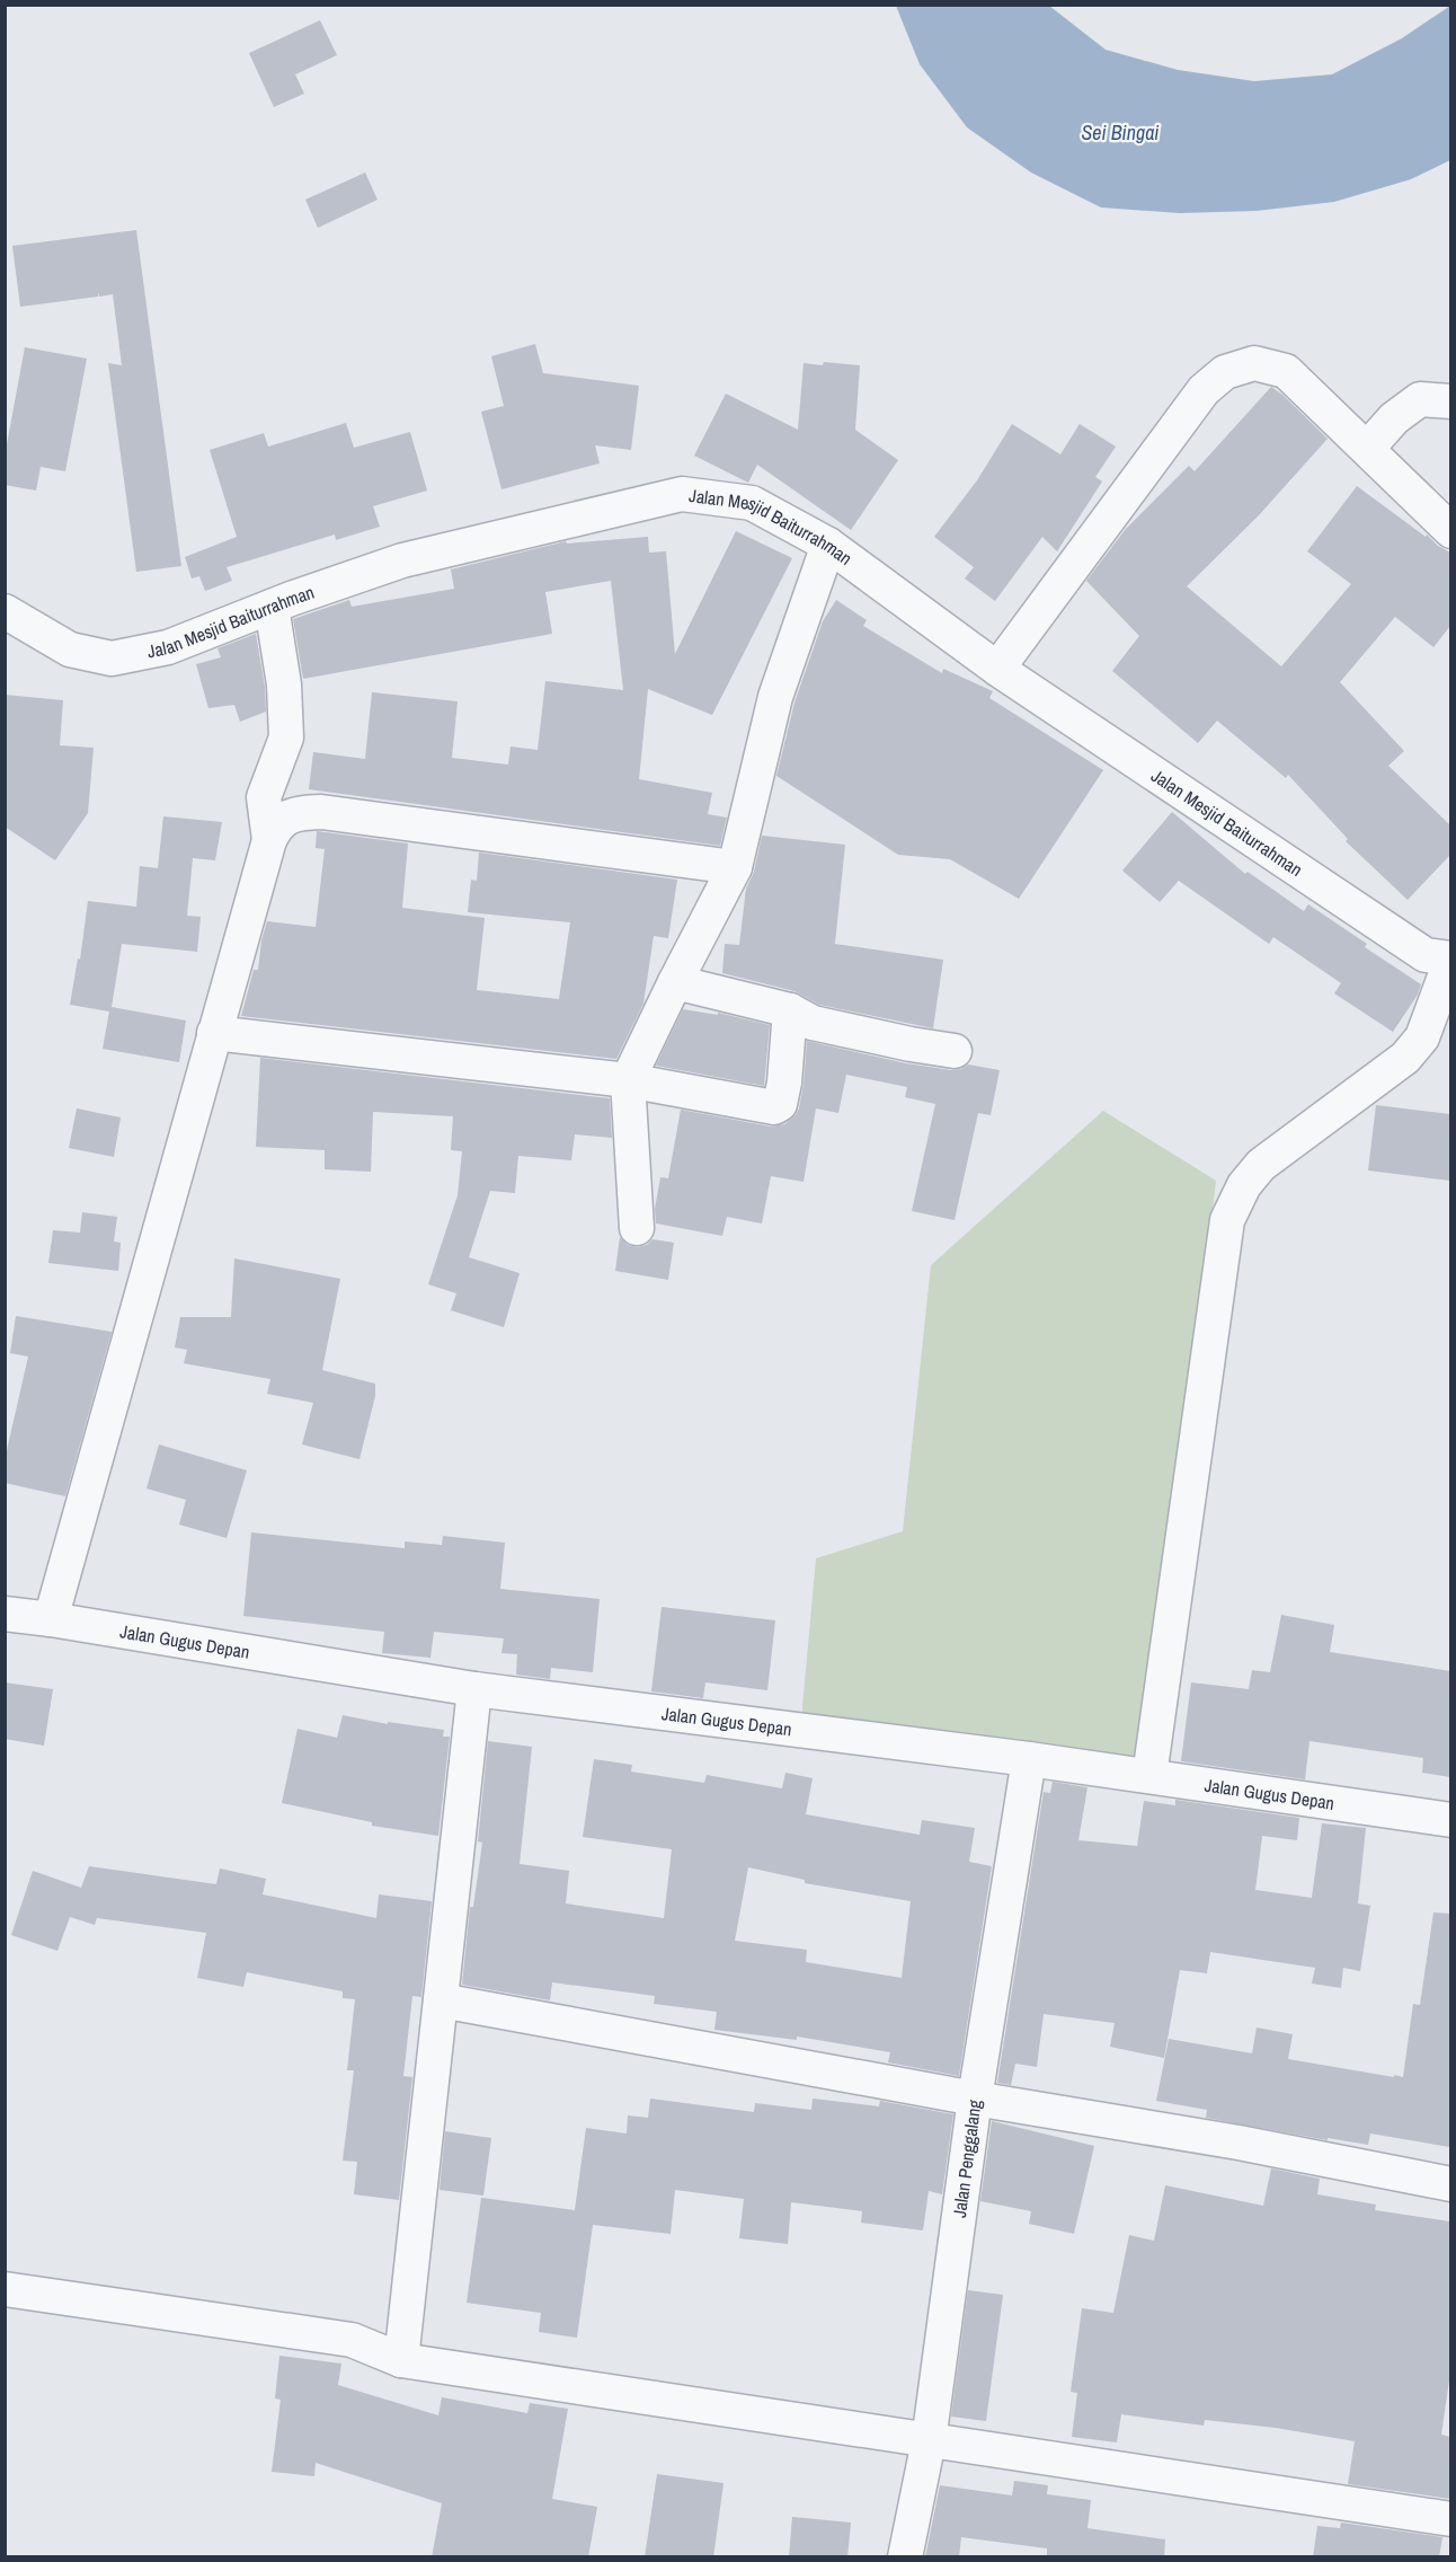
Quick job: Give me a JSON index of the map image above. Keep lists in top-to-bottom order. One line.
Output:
{"streets":{"street":["Jalan Mesjid Baiturrahman","Jalan Gugus Depan","Jalan Penggalang"]},"crossings":[["Jalan Gugus Depan","Jalan Penggalang"]],"water":["Sei Bingai"]}
